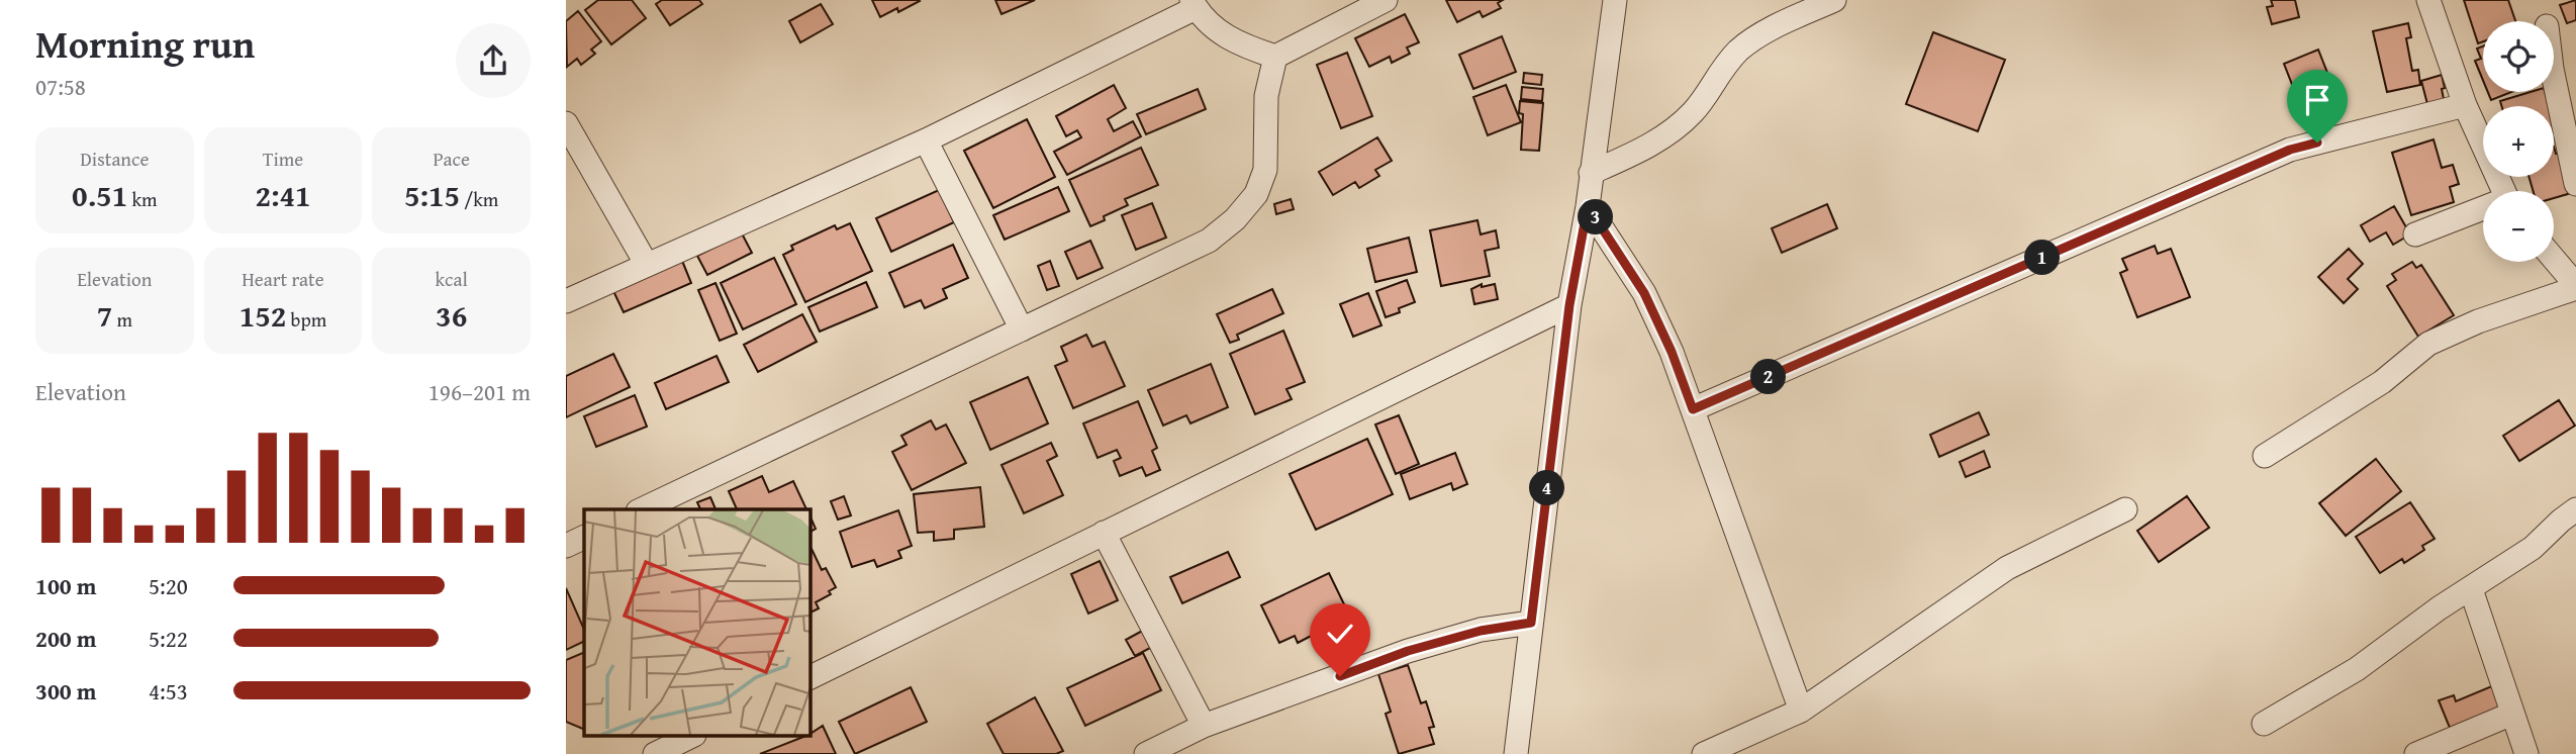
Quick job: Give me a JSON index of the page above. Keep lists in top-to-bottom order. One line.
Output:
{"page":{"heading":["Morning run","07:58"],"map_buttons":["+","−"],"stats":[["Distance","0.51 km"],["Time","2:41"],["Pace","5:15 /km"],["Elevation","7 m"],["Heart rate","152 bpm"],["kcal","36"]],"pins":["3","1","2","4"],"chart":["Elevation","196–201 m"],"list":[{"name":"100 m","note":"5:20"},{"name":"200 m","note":"5:22"},{"name":"300 m","note":"4:53"}]}}
